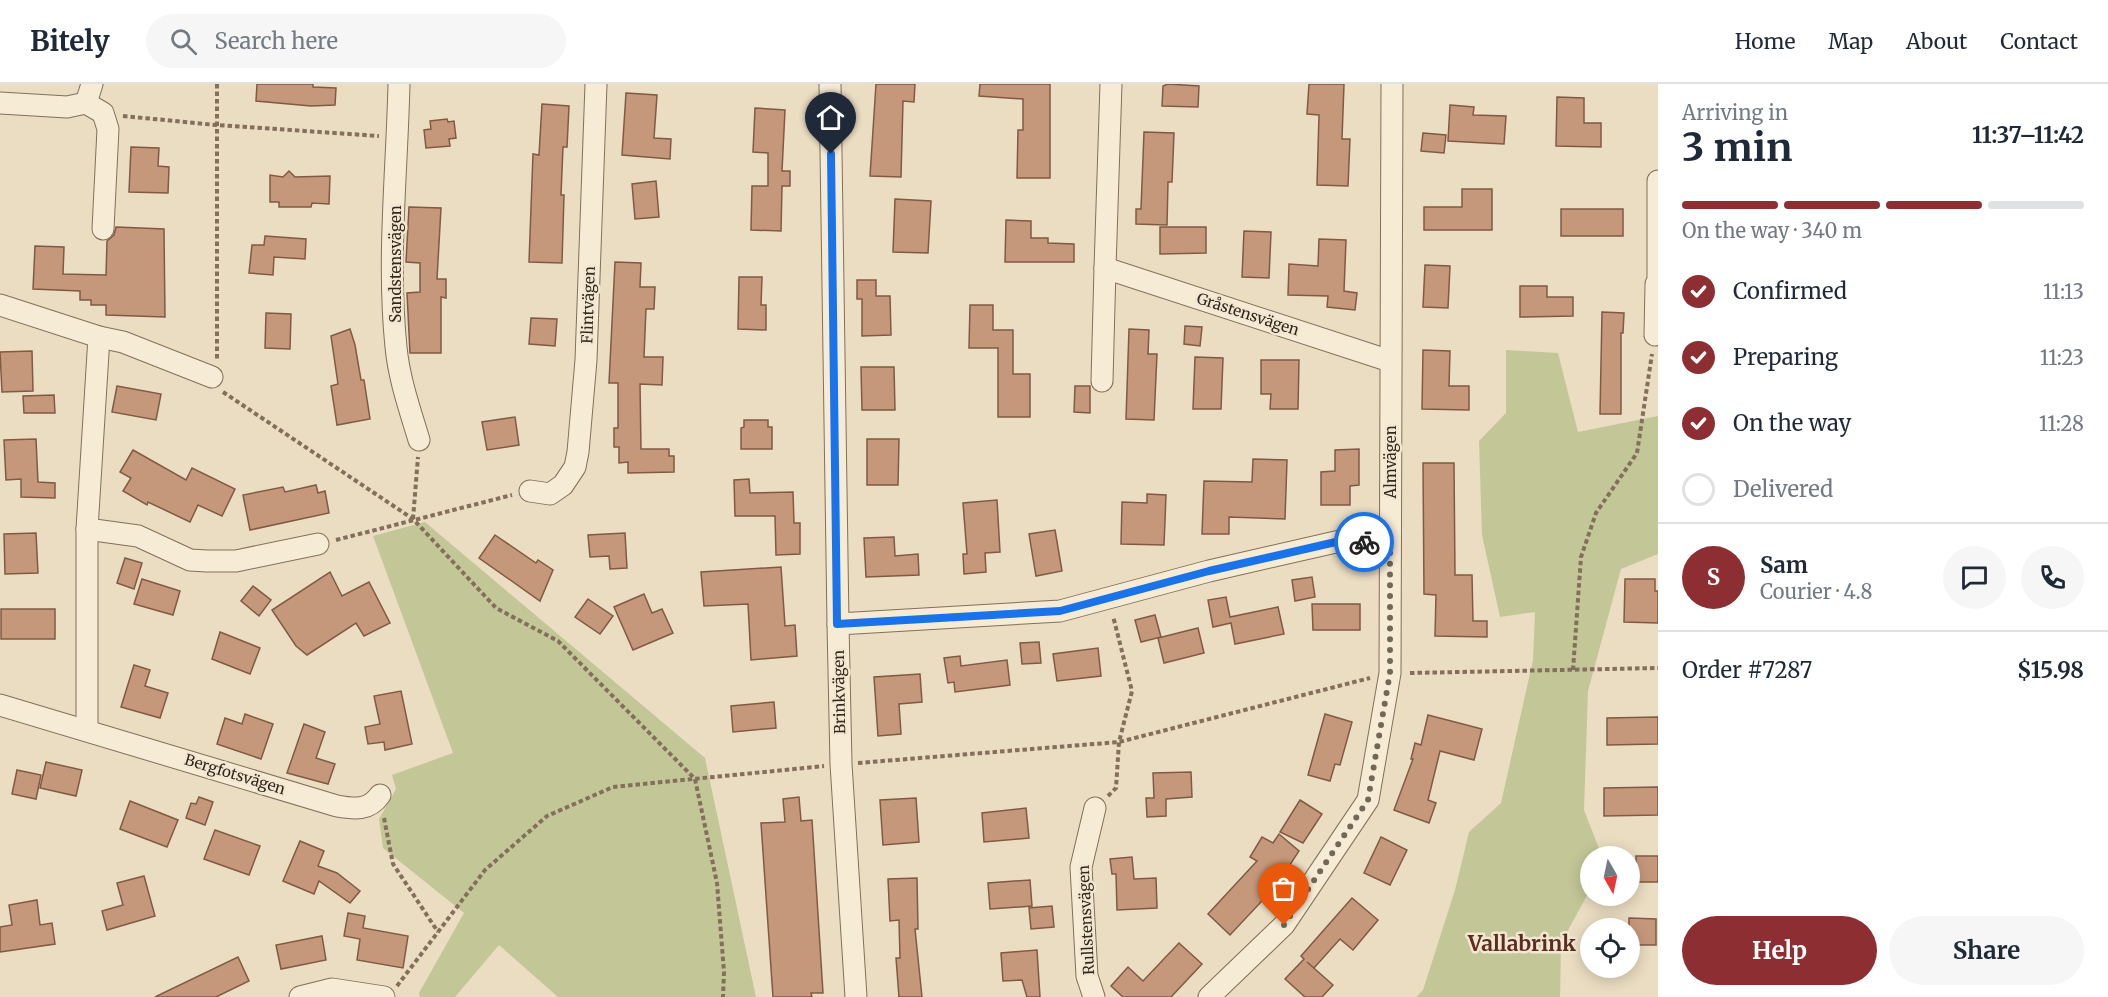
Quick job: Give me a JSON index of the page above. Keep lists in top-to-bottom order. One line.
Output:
{"streets":{"street":["Sandstensvägen","Flintvägen","Gråstensvägen","Almvägen","Brinkvägen","Bergfotsvägen","Rullstensvägen"]},"crossings":[["Gråstensvägen","Almvägen"]],"districts":["Vallabrink"],"north":"bottom","page":{"header":"Bitely","search":"Search here","nav":["Home","Map","About","Contact"],"heading":["3 min","Arriving in","11:37–11:42"],"panel":["Sam","Courier · 4.8","Order #7287","$15.98"],"bar":"On the way · 340 m","list":[["Confirmed","11:13"],["Preparing","11:23"],["On the way","11:28"],"Delivered"],"round":"S","buttons":["Help","Share"]}}
